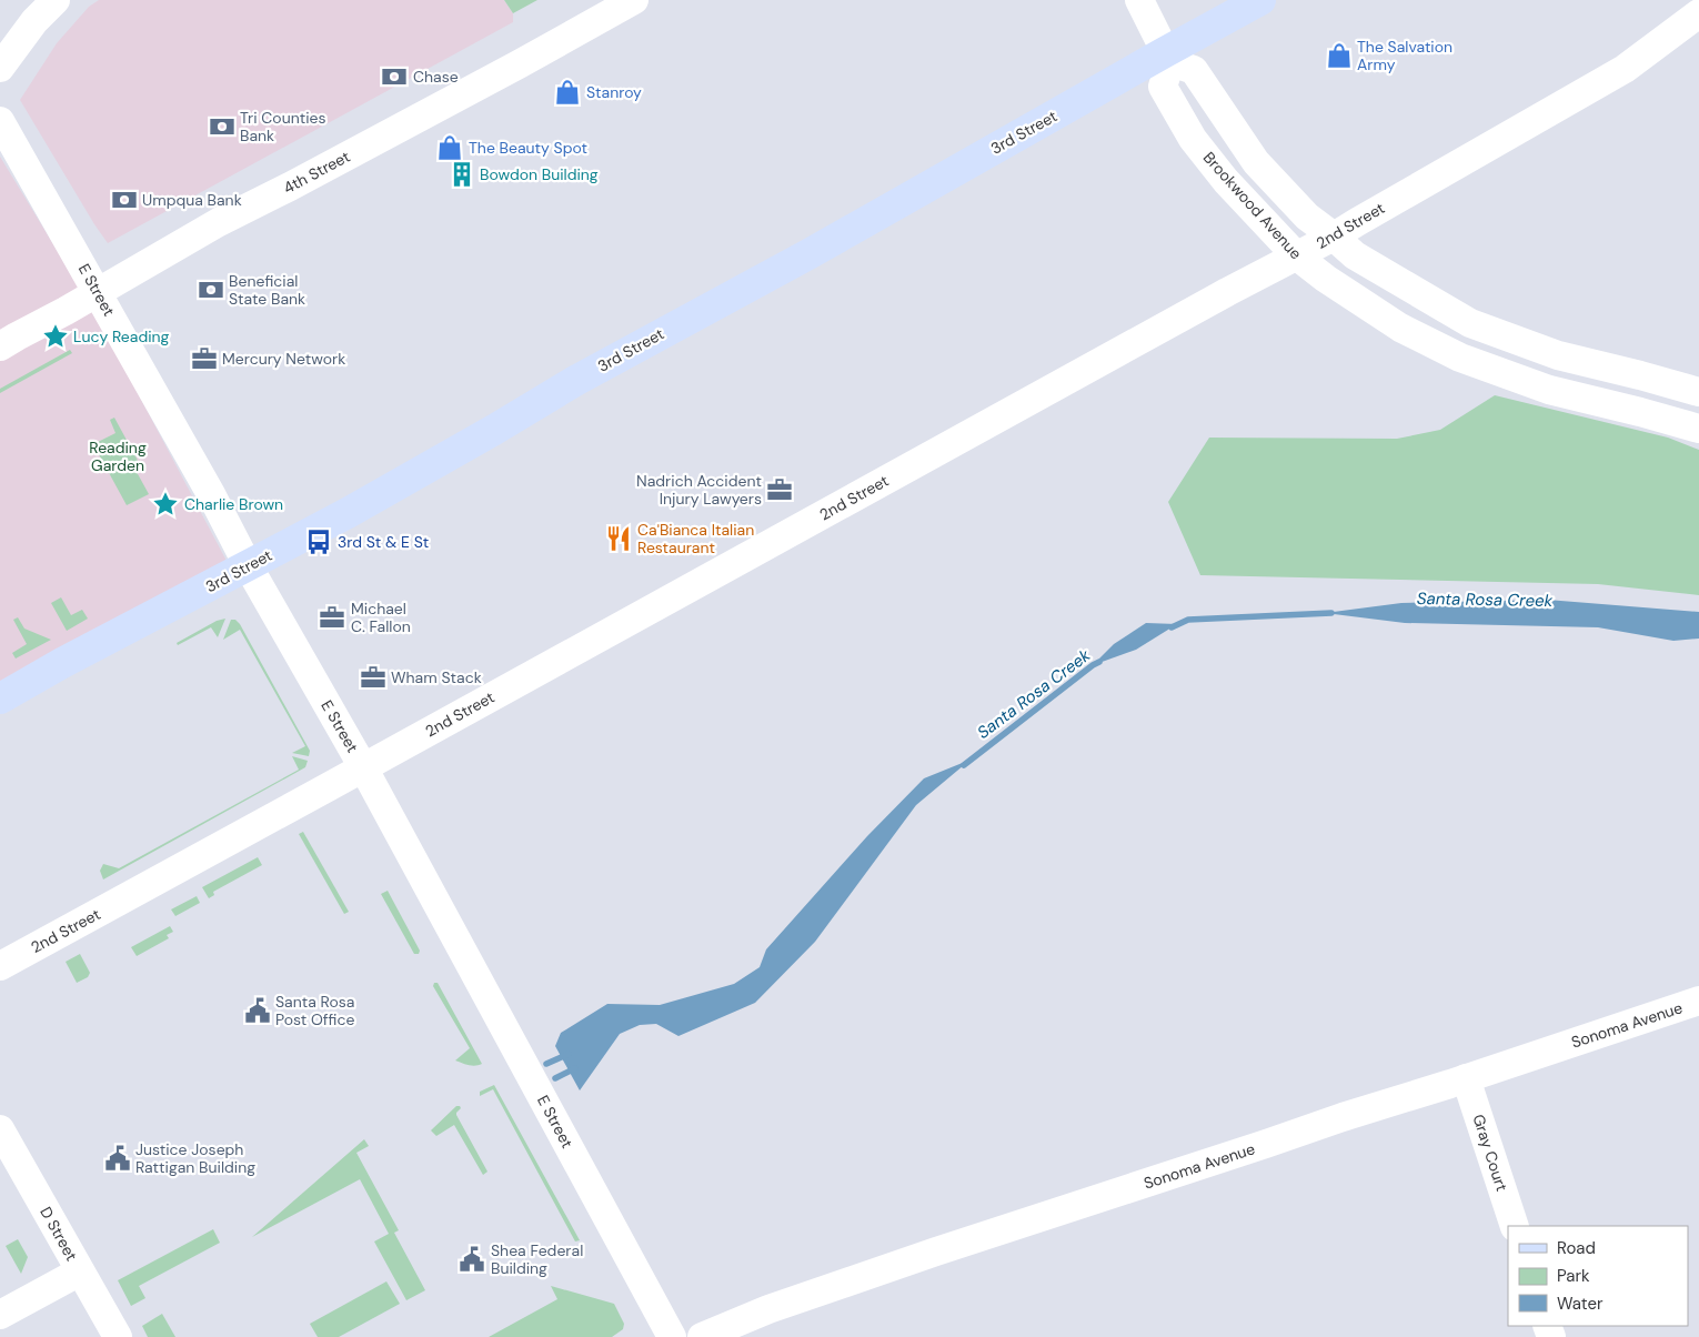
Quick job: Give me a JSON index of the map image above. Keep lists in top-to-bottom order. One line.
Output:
{"streets":{"main road":["3rd Street"],"street":["4th Street","Brookwood Avenue","2nd Street","E Street","Sonoma Avenue","Gray Court","D Street"]},"crossings":[["3rd Street","Brookwood Avenue"],["3rd Street","E Street"],["4th Street","E Street"],["Brookwood Avenue","2nd Street"],["2nd Street","E Street"],["Sonoma Avenue","Gray Court"]],"water":["Santa Rosa Creek"],"parks":["Reading Garden"],"places":{"shop":["The Salvation Army","Stanroy","The Beauty Spot"],"bank":["Chase","Tri Counties Bank","Umpqua Bank","Beneficial State Bank"],"building":["Bowdon Building"],"place":["Lucy Reading","Charlie Brown"],"office":["Mercury Network","Nadrich Accident Injury Lawyers","Michael C. Fallon","Wham Stack"],"restaurant":["Ca'Bianca Italian Restaurant"],"bus stop":["3rd St & E St"],"public building":["Santa Rosa Post Office","Justice Joseph Rattigan Building","Shea Federal Building"]},"legend":["Road","Park","Water"]}
